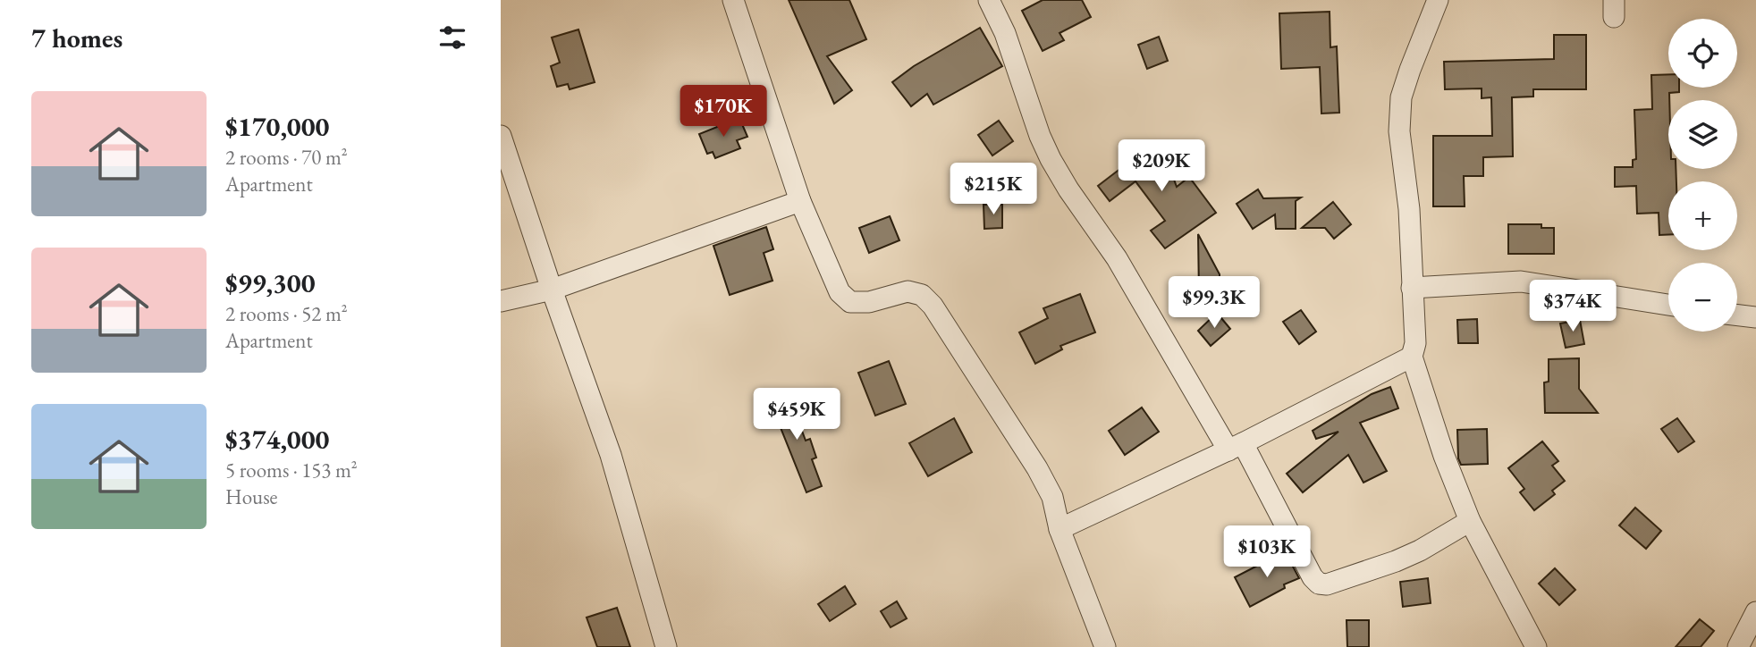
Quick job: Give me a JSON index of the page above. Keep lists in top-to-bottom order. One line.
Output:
{"page":{"heading":"7 homes","map_buttons":["+","−"],"list":[{"name":"$170,000","note":"2 rooms · 70 m² · Apartment"},{"name":"$99,300","note":"2 rooms · 52 m² · Apartment"},{"name":"$374,000","note":"5 rooms · 153 m² · House"}],"price":["$170K","$209K","$215K","$99.3K","$374K","$459K","$103K"]}}
